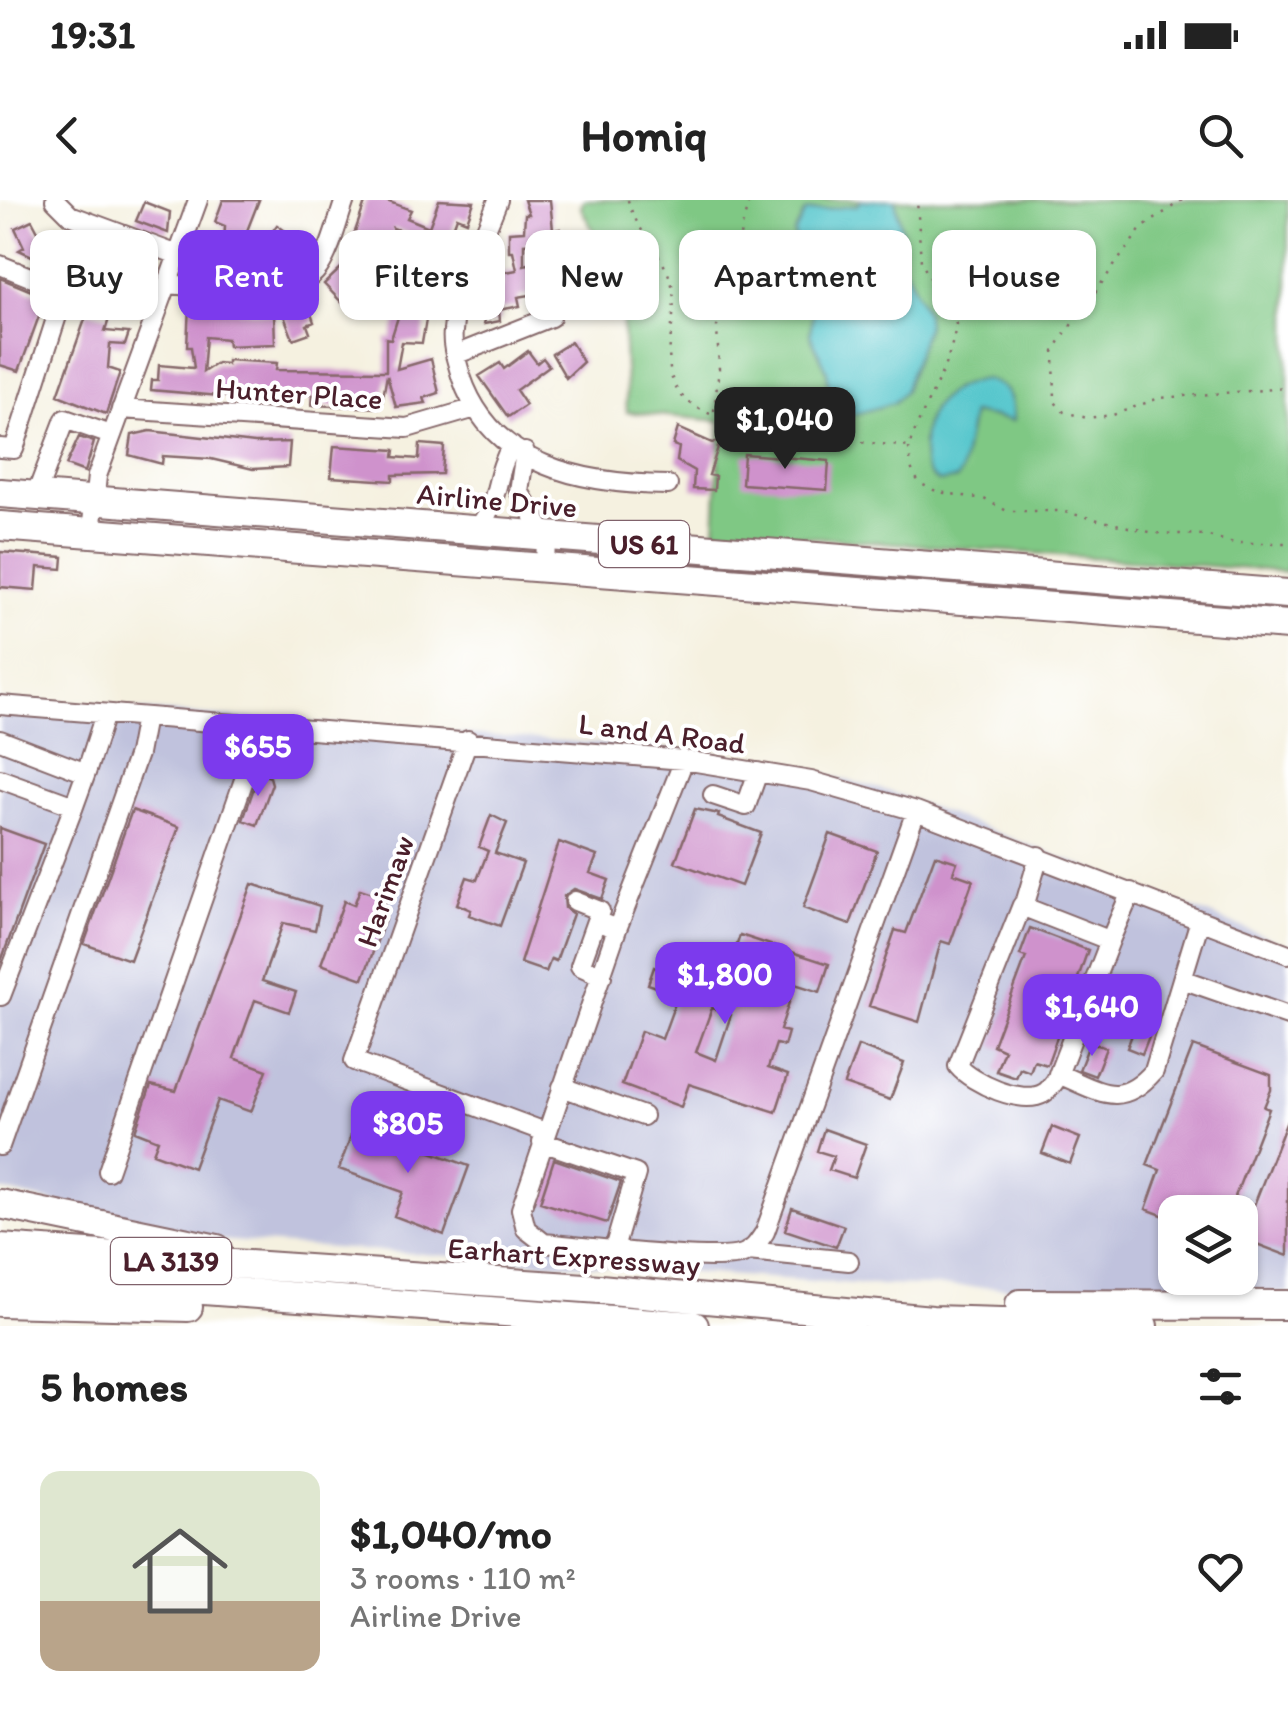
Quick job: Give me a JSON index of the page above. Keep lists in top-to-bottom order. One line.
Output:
{"streets":{"highway":["Airline Drive","US 61","Earhart Expressway","LA 3139"],"street":["Hunter Place","L and A Road","Harimaw"]},"crossings":[["L and A Road","Harimaw"]],"page":{"status":"19:31","header":"Homiq","chip":["Buy","Rent","Filters","New","Apartment","House"],"price":["$1,040","$655","$1,800","$1,640","$805"],"heading":"5 homes","list":[{"name":"$1,040/mo","note":"3 rooms · 110 m² · Airline Drive"}]}}
